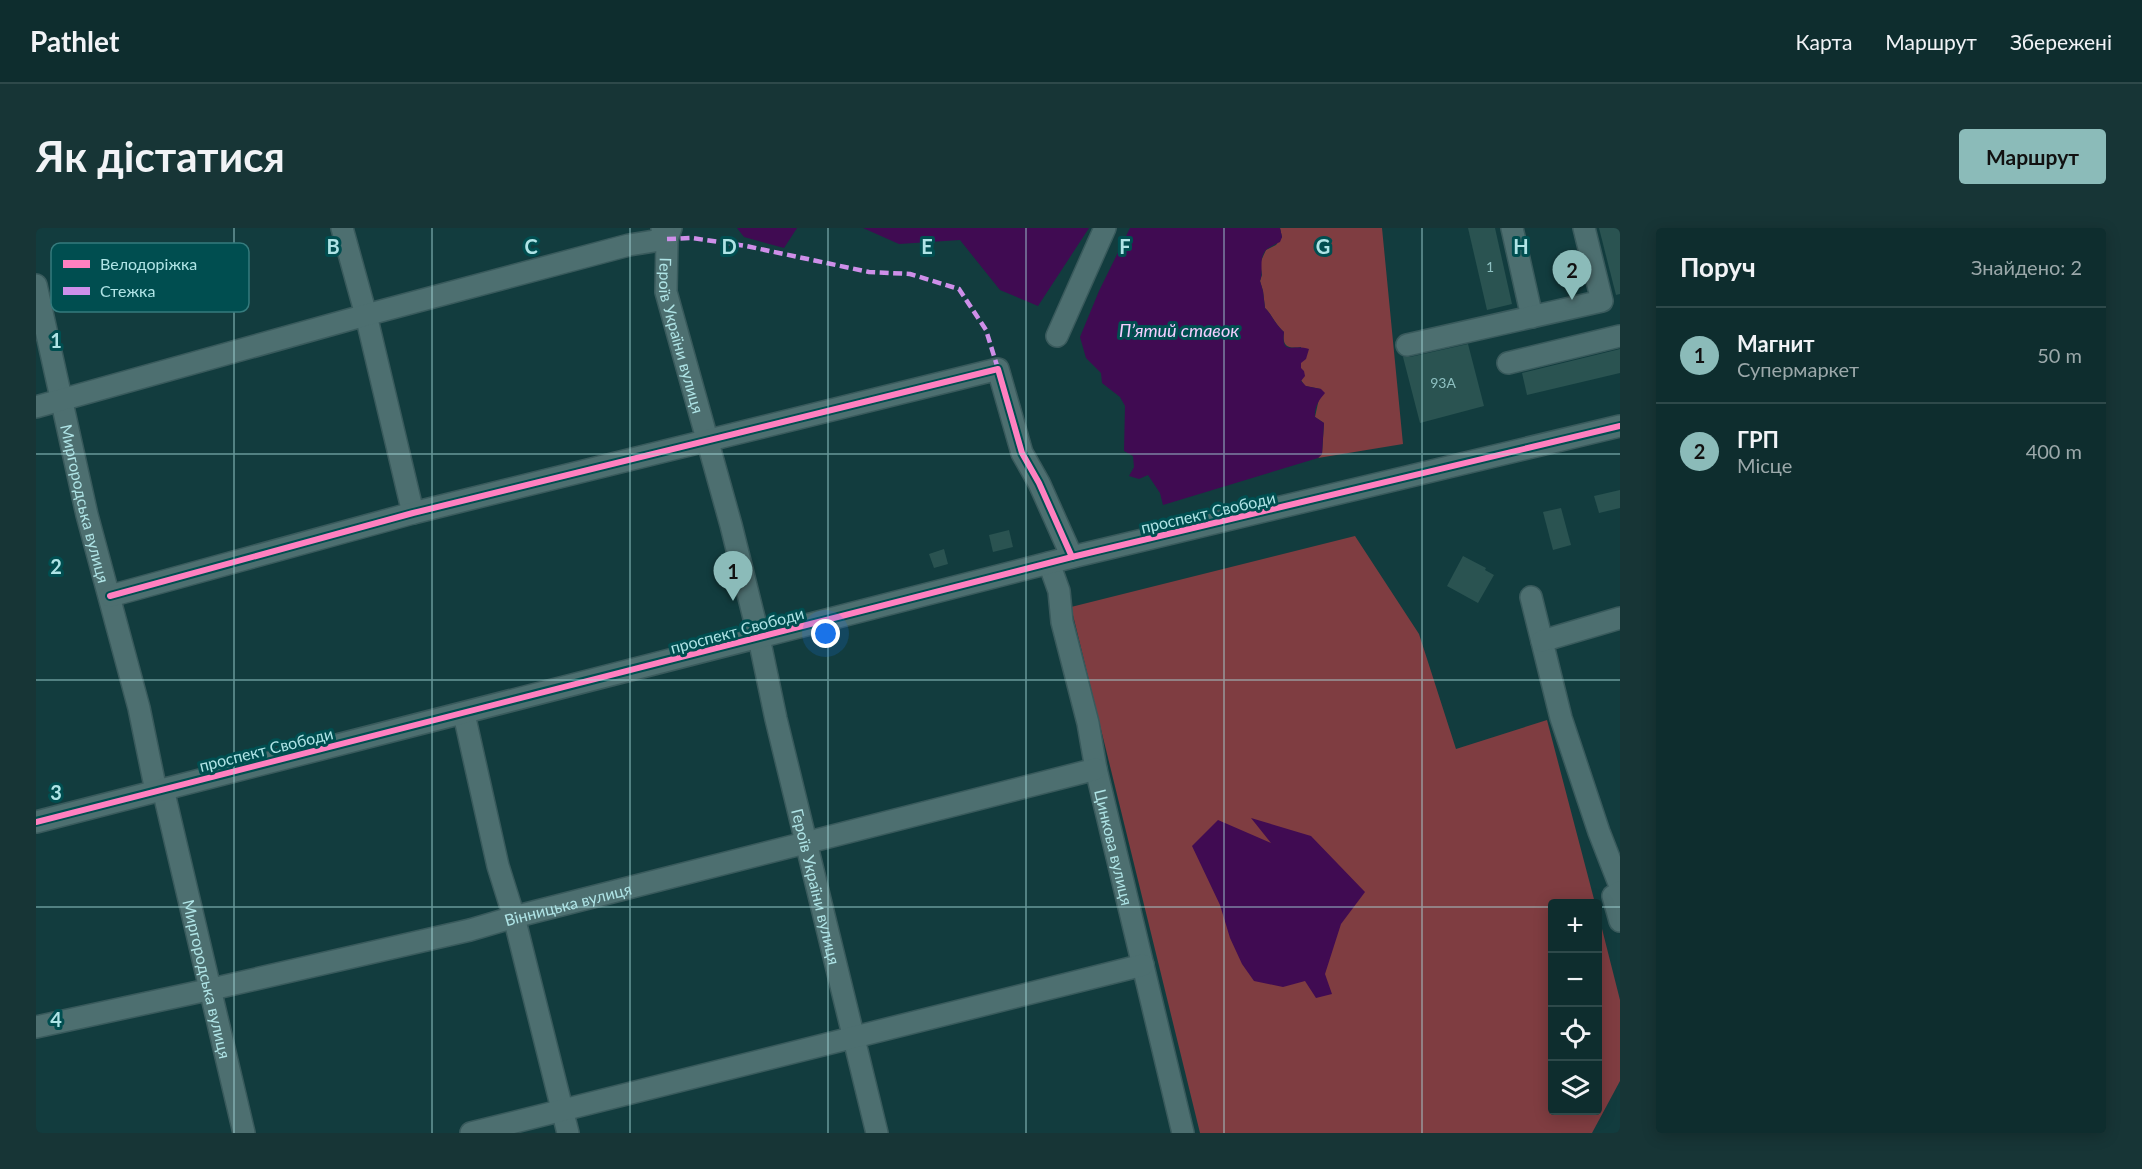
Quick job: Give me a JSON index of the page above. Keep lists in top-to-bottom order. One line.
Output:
{"streets":{"street":["Героїв України вулиця","Миргородська вулиця","проспект Свободи","Цинкова вулиця","Вінницька вулиця"]},"crossings":[["Героїв України вулиця","проспект Свободи"],["Героїв України вулиця","Вінницька вулиця"],["Миргородська вулиця","проспект Свободи"],["Миргородська вулиця","Вінницька вулиця"],["проспект Свободи","Цинкова вулиця"],["Цинкова вулиця","Вінницька вулиця"]],"water":["П’ятий ставок"],"house_numbers":["1","93А"],"legend":["Велодоріжка","Стежка"],"page":{"header":"Pathlet","nav":["Карта","Маршрут","Збережені"],"buttons":"Маршрут","title":"Як дістатися","heading":["Поруч","Знайдено: 2"],"pins":["2","1"],"list":[{"mark":"1","name":"Магнит","note":"Супермаркет","value":"50 m"},{"mark":"2","name":"ГРП","note":"Місце","value":"400 m"}],"map_buttons":["+","−"]},"grid":{"columns":["B","C","D","E","F","G","H"],"rows":["1","2","3","4"]}}
